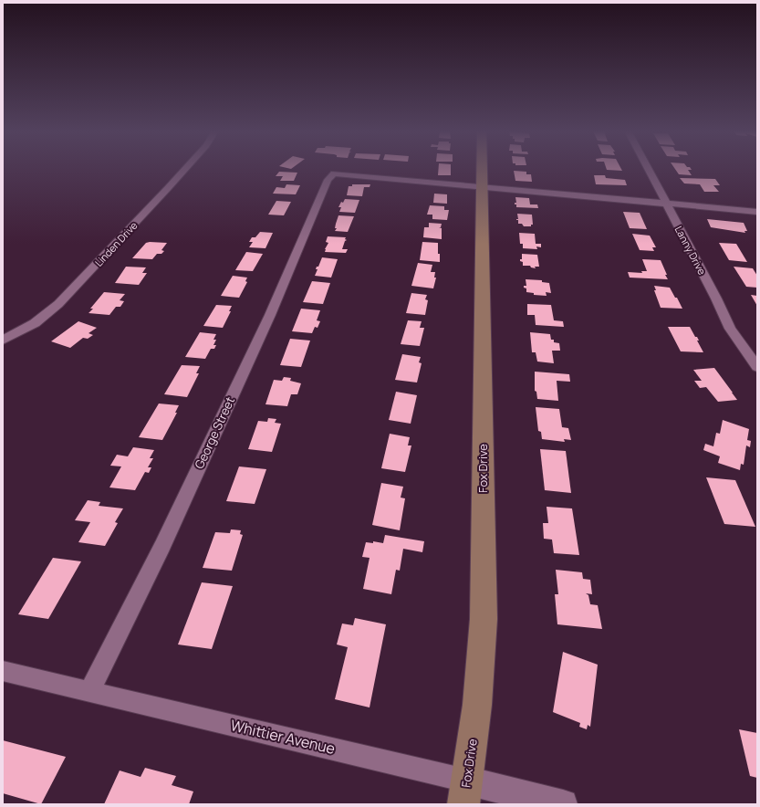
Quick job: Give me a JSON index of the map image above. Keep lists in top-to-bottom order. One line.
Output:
{"streets":{"main road":["Fox Drive"],"street":["Linden Drive","Lanny Drive","George Street","Whittier Avenue"]},"crossings":[["George Street","Fox Drive"],["George Street","Whittier Avenue"],["Fox Drive","Whittier Avenue"]]}
